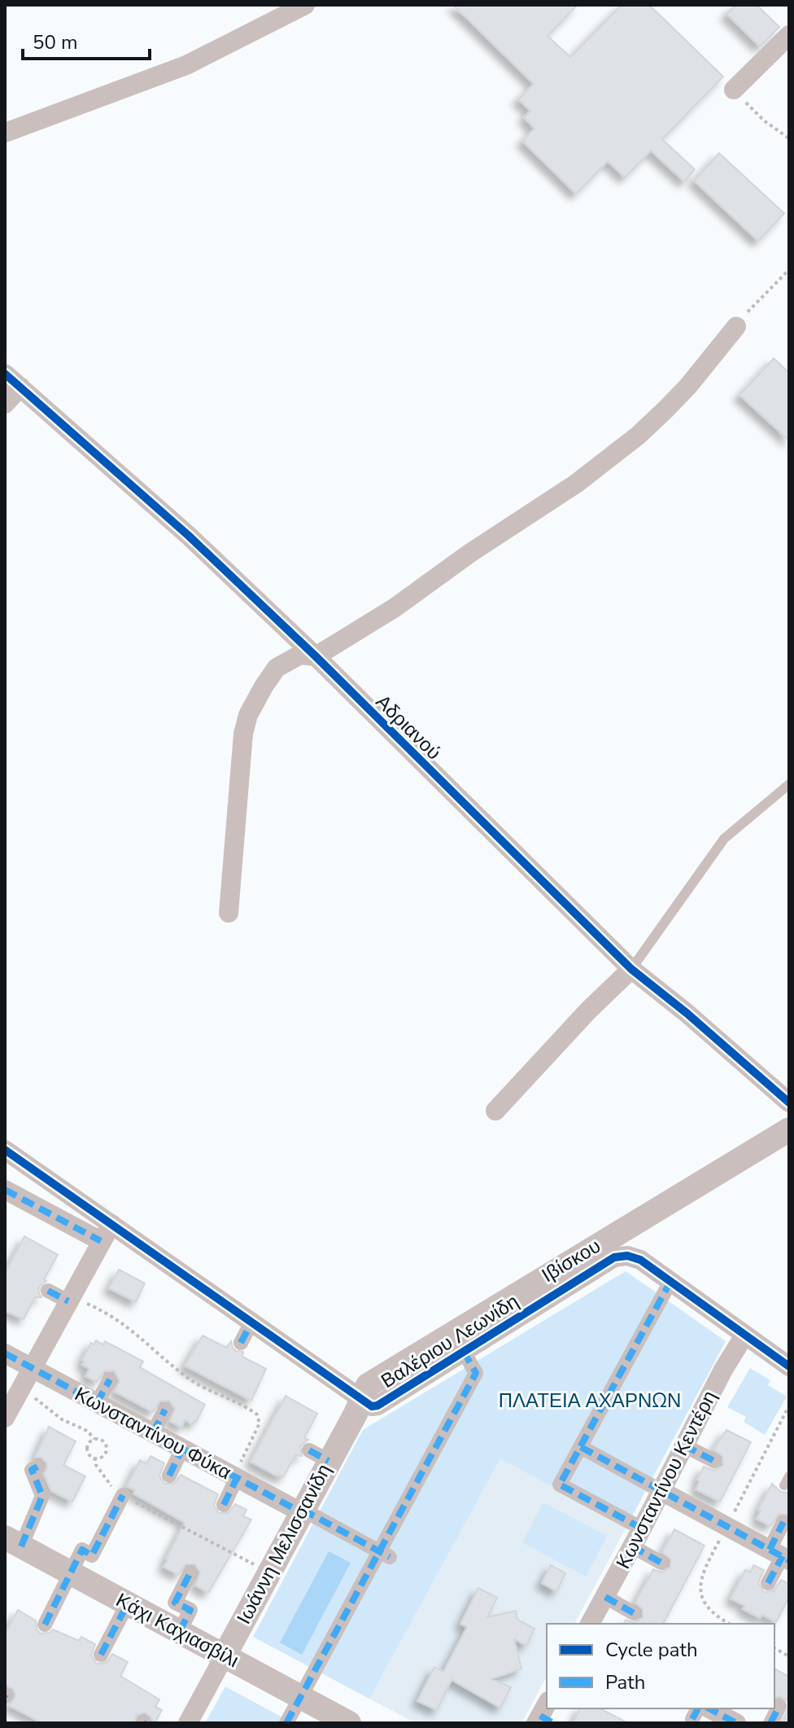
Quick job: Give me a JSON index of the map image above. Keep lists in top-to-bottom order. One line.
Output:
{"streets":{"street":["Αδριανού","Ιβίσκου","Βαλέριου Λεωνίδη","Κωνσταντίνου Φύκα","Κωνσταντίνου Κεντέρη","Ιωάννη Μελισσανίδη","Κάχι Καχιασβίλι"]},"crossings":[["Ιβίσκου","Βαλέριου Λεωνίδη"],["Ιβίσκου","Ιωάννη Μελισσανίδη"],["Βαλέριου Λεωνίδη","Κωνσταντίνου Κεντέρη"],["Βαλέριου Λεωνίδη","Ιωάννη Μελισσανίδη"],["Κωνσταντίνου Φύκα","Ιωάννη Μελισσανίδη"],["Ιωάννη Μελισσανίδη","Κάχι Καχιασβίλι"]],"parks":["ΠΛΑΤΕΙΑ ΑΧΑΡΝΩΝ"],"legend":["Cycle path","Path"],"scale_bar":"50 m"}
